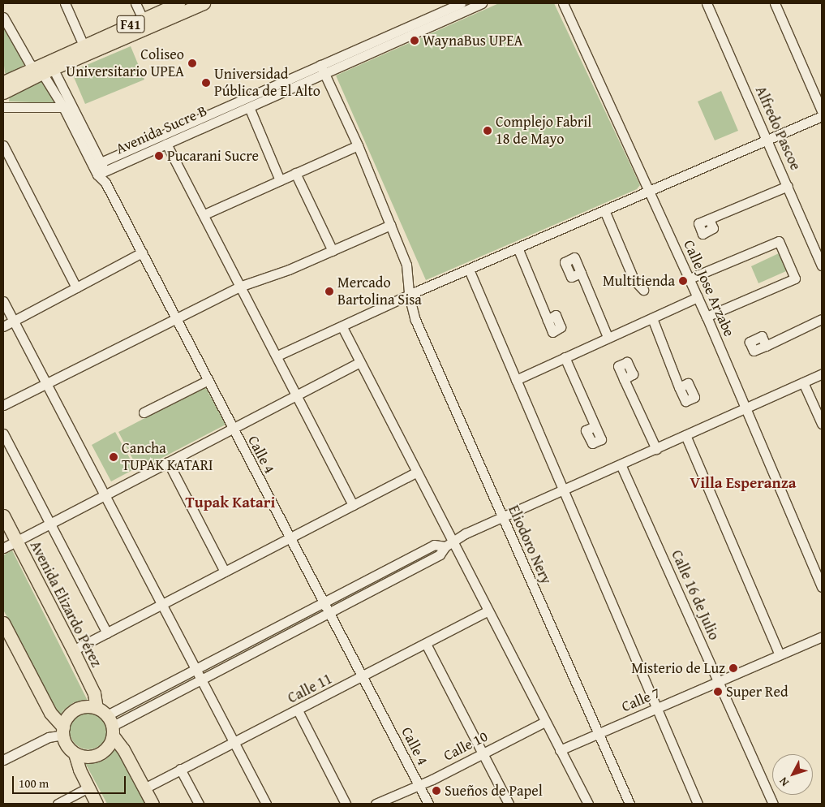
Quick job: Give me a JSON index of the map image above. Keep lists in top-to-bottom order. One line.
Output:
{"streets":{"main road":["F41","Avenida Elizardo Pérez"],"street":["Alfredo Pascoe","Avenida Sucre B","Calle Jose Arzabe","Calle 4","Eliodoro Nery","Calle 16 de Julio","Calle 11","Calle 7","Calle 10"]},"crossings":[["Avenida Sucre B","Calle 4"],["Avenida Sucre B","Eliodoro Nery"],["Calle 4","Calle 11"],["Calle 4","Calle 10"],["Eliodoro Nery","Calle 7"],["Calle 16 de Julio","Calle 7"]],"districts":["Villa Esperanza","Tupak Katari"],"places":["WaynaBus UPEA","Coliseo Universitario UPEA","Universidad Pública de El Alto","Complejo Fabril 18 de Mayo","Pucarani Sucre","Multitienda","Mercado Bartolina Sisa","Cancha TUPAK KATARI","Misterio de Luz","Super Red","Sueños de Papel"],"scale_bar":"100 m","north":"bottom left"}
